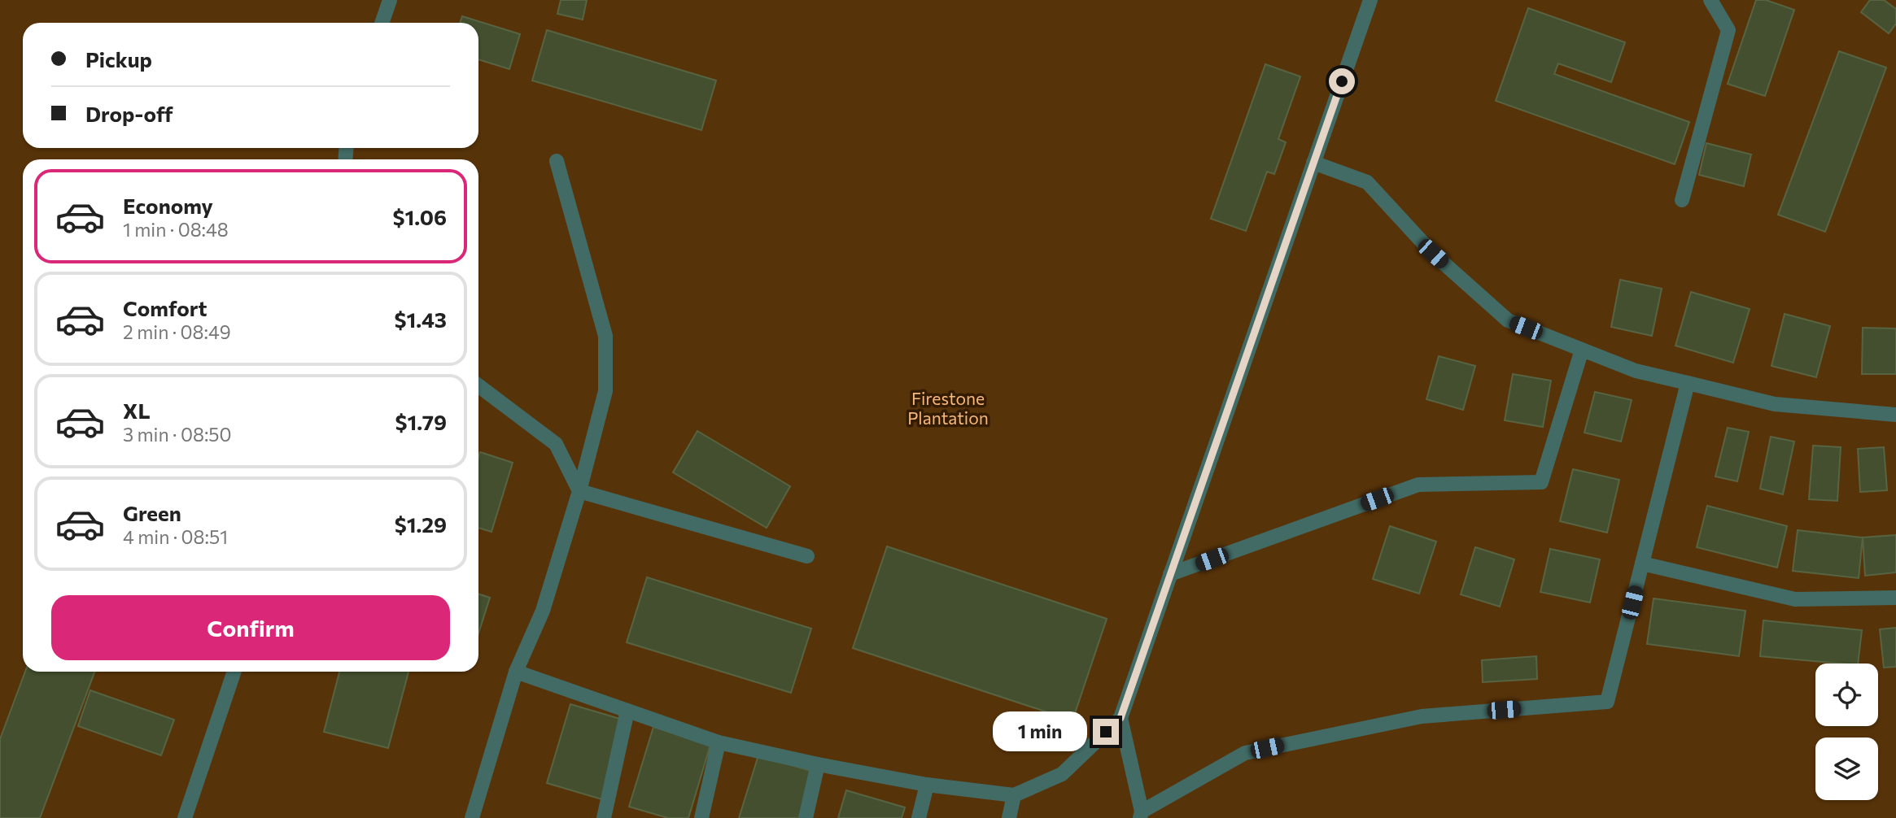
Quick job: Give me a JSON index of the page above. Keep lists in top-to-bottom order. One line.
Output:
{"parks":["Firestone Plantation"],"page":{"banner":["Pickup","Drop-off"],"list":[{"name":"Economy","note":"1 min · 08:48","value":"$1.06"},{"name":"Comfort","note":"2 min · 08:49","value":"$1.43"},{"name":"XL","note":"3 min · 08:50","value":"$1.79"},{"name":"Green","note":"4 min · 08:51","value":"$1.29"}],"buttons":"Confirm","bubble":"1 min"}}
